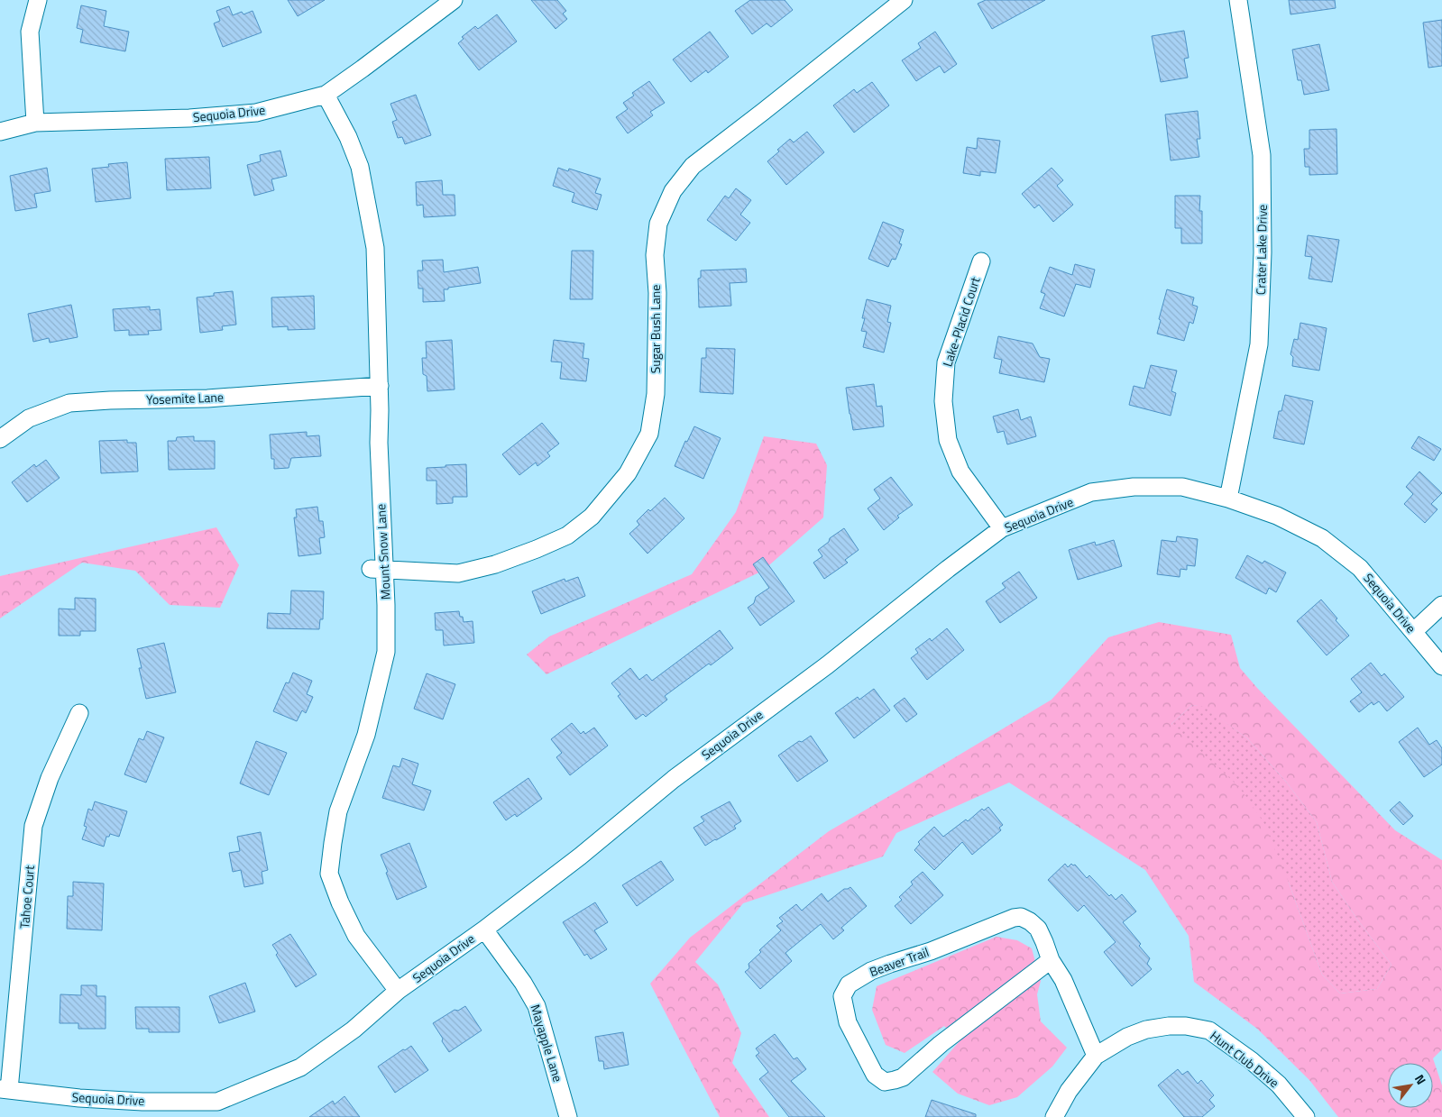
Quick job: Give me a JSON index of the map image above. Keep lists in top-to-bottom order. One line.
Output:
{"streets":{"street":["Sequoia Drive","Crater Lake Drive","Lake-Placid Court","Sugar Bush Lane","Yosemite Lane","Mount Snow Lane","Tahoe Court","Beaver Trail","Mayapple Lane","Hunt Club Drive"]},"crossings":[["Sequoia Drive","Crater Lake Drive"],["Sequoia Drive","Lake-Placid Court"],["Sequoia Drive","Mount Snow Lane"],["Sequoia Drive","Tahoe Court"],["Sequoia Drive","Mayapple Lane"],["Sugar Bush Lane","Mount Snow Lane"],["Yosemite Lane","Mount Snow Lane"]],"north":"top right"}
